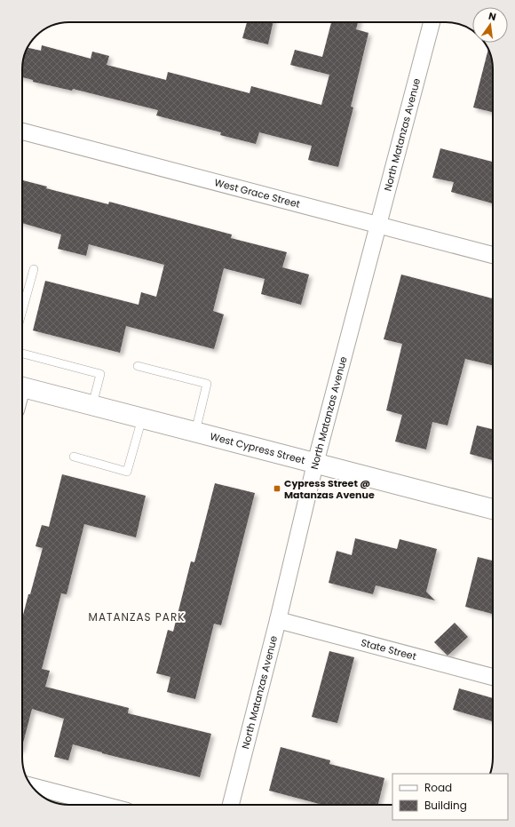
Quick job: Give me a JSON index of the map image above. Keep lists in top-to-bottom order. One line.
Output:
{"streets":{"street":["North Matanzas Avenue","West Grace Street","West Cypress Street","State Street"]},"crossings":[["North Matanzas Avenue","West Grace Street"],["North Matanzas Avenue","West Cypress Street"],["North Matanzas Avenue","State Street"]],"districts":["MATANZAS PARK"],"places":{"transit":["Cypress Street @ Matanzas Avenue"]},"legend":["Road","Building"],"north":"top"}
